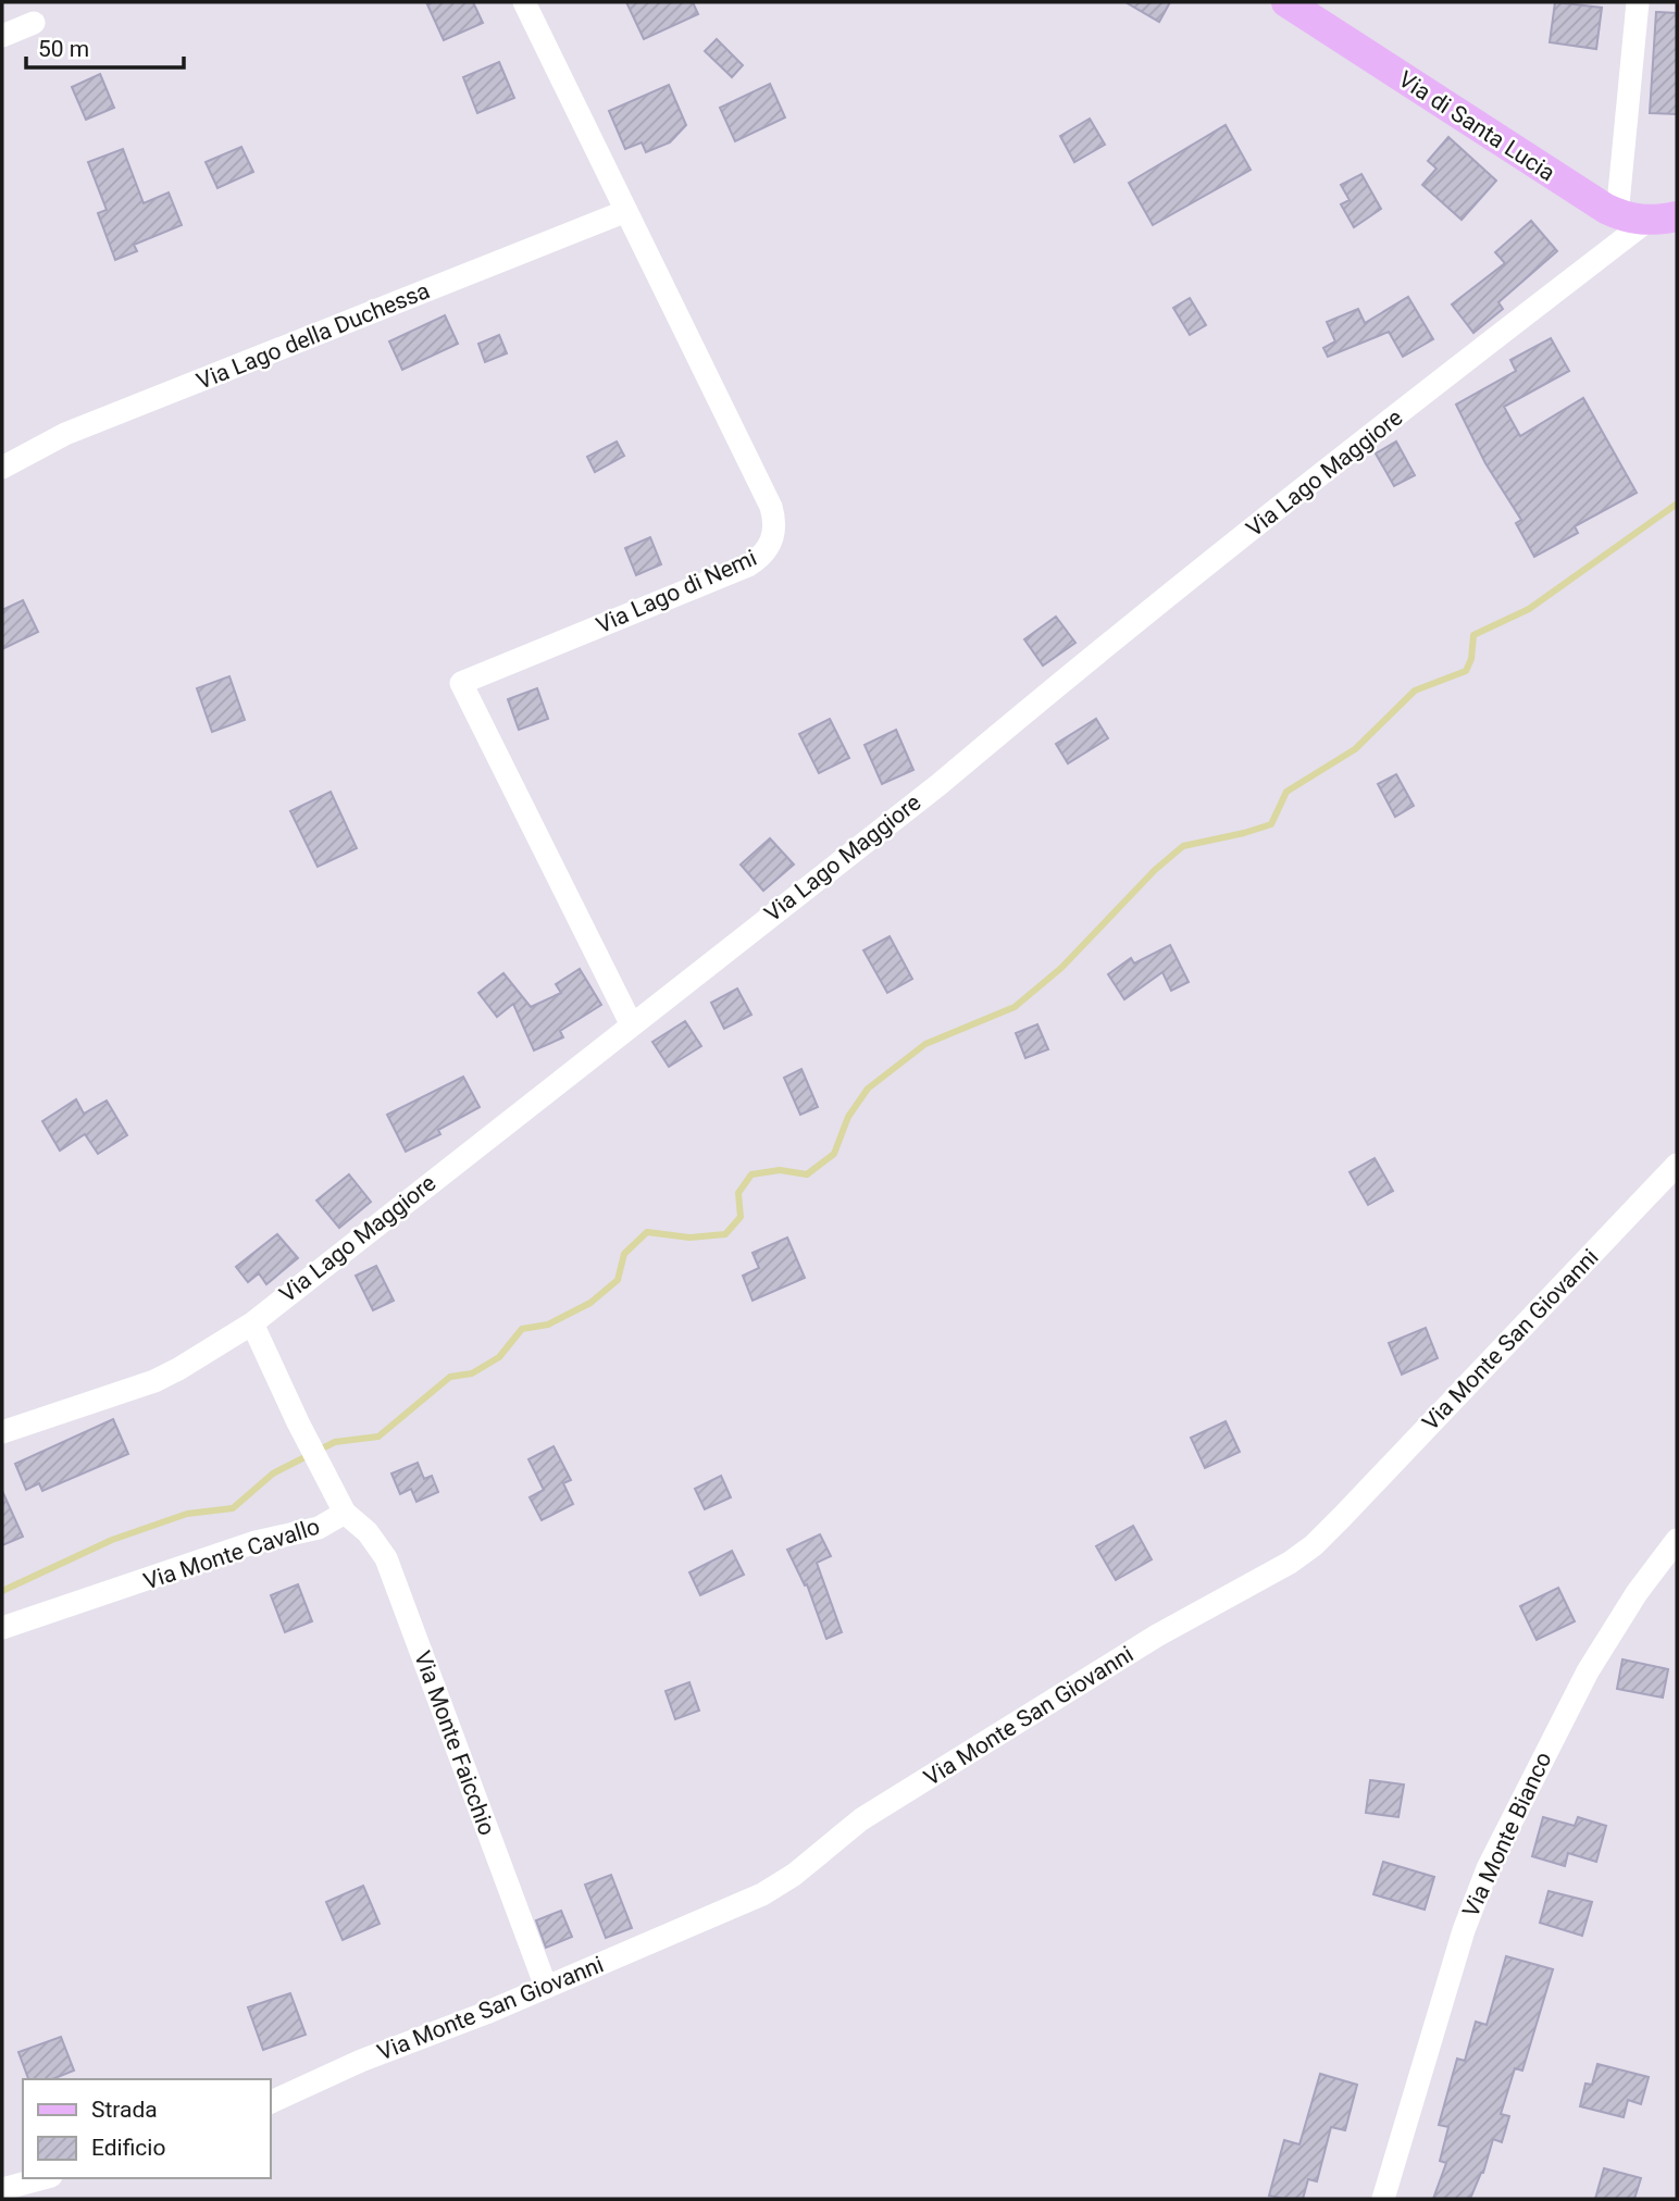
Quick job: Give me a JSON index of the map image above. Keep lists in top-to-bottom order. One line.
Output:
{"streets":{"street":["Via di Santa Lucia","Via Lago della Duchessa","Via Lago Maggiore","Via Lago di Nemi","Via Monte San Giovanni","Via Monte Cavallo","Via Monte Faicchio","Via Monte Bianco"]},"crossings":[["Via di Santa Lucia","Via Lago Maggiore"],["Via Lago della Duchessa","Via Lago di Nemi"],["Via Lago Maggiore","Via Lago di Nemi"],["Via Lago Maggiore","Via Monte Cavallo"],["Via Monte San Giovanni","Via Monte Faicchio"],["Via Monte Cavallo","Via Monte Faicchio"]],"legend":["Strada","Edificio"],"scale_bar":"50 m"}
